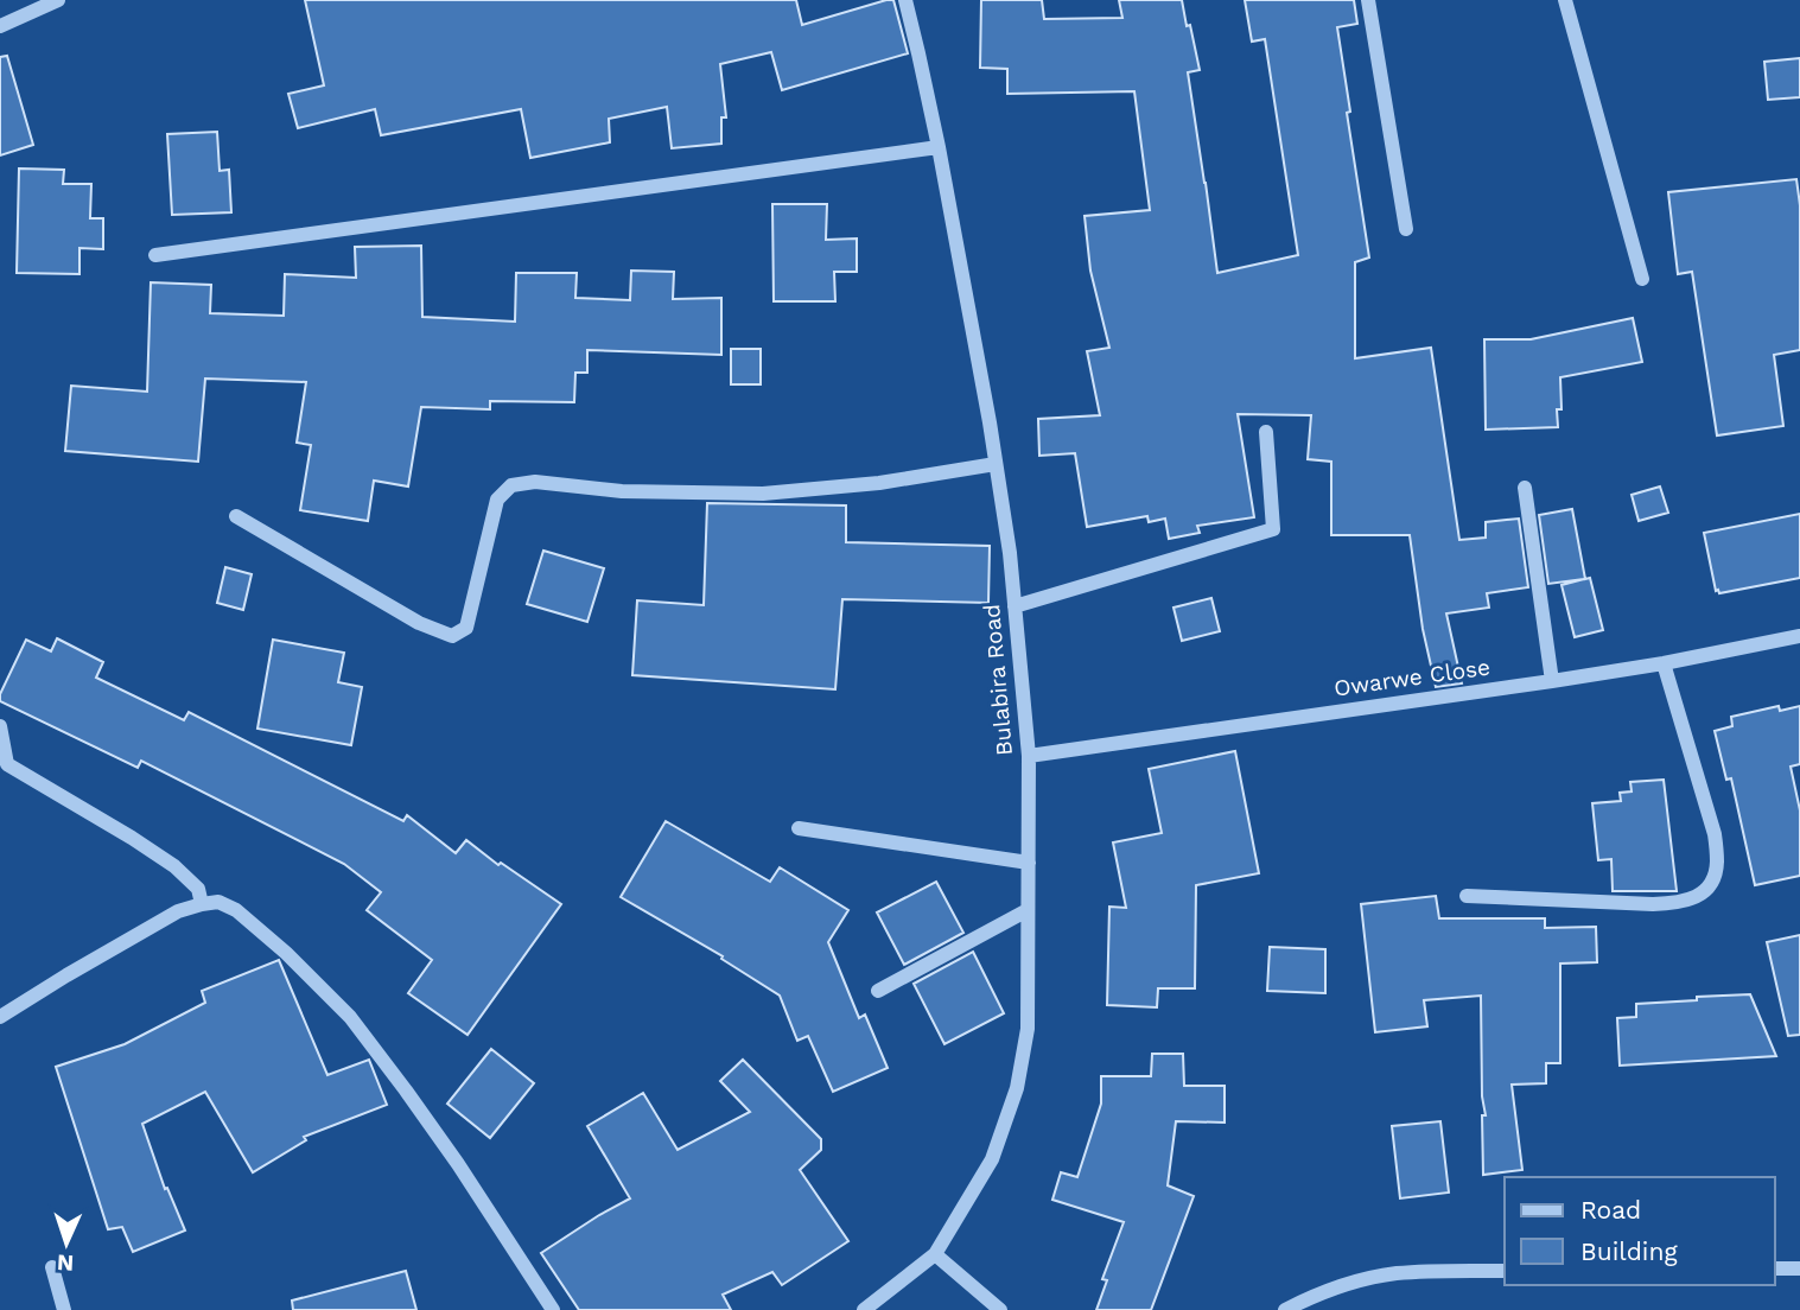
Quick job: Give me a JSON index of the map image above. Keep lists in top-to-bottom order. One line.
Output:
{"streets":{"street":["Owarwe Close","Bulabira Road"]},"crossings":[["Owarwe Close","Bulabira Road"]],"legend":["Road","Building"],"north":"bottom"}
